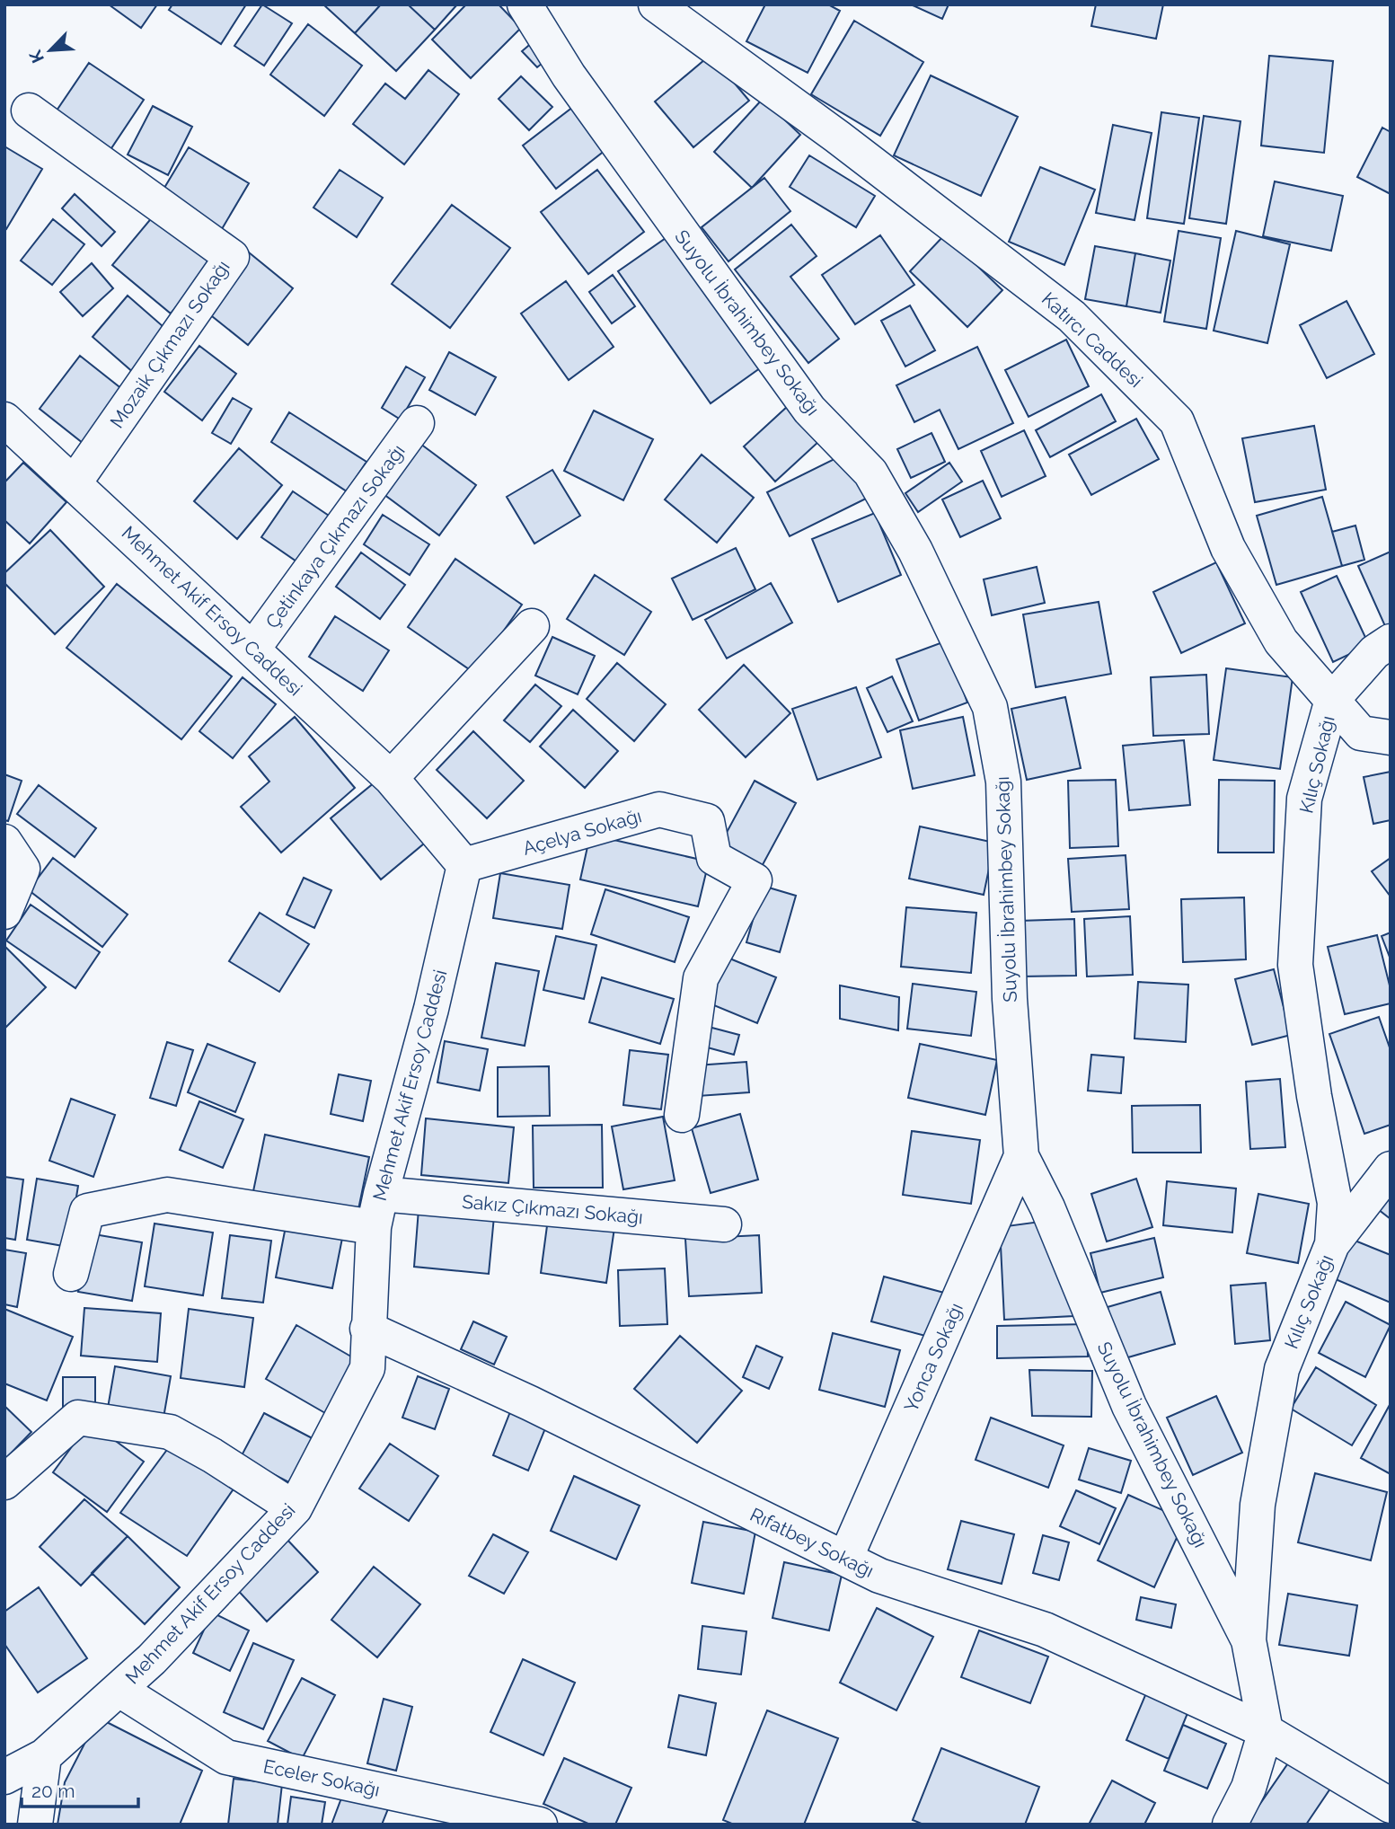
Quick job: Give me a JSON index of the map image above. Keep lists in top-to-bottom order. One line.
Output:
{"streets":{"street":["Suyolu İbrahimbey Sokağı","Katırcı Caddesi","Mozaik Çıkmazı Sokağı","Çetinkaya Çıkmazı Sokağı","Mehmet Akif Ersoy Caddesi","Kılıç Sokağı","Açelya Sokağı","Sakız Çıkmazı Sokağı","Yonca Sokağı","Rıfatbey Sokağı","Eceler Sokağı"]},"crossings":[["Suyolu İbrahimbey Sokağı","Kılıç Sokağı"],["Suyolu İbrahimbey Sokağı","Yonca Sokağı"],["Katırcı Caddesi","Kılıç Sokağı"],["Mozaik Çıkmazı Sokağı","Mehmet Akif Ersoy Caddesi"],["Çetinkaya Çıkmazı Sokağı","Mehmet Akif Ersoy Caddesi"],["Mehmet Akif Ersoy Caddesi","Açelya Sokağı"],["Mehmet Akif Ersoy Caddesi","Sakız Çıkmazı Sokağı"],["Mehmet Akif Ersoy Caddesi","Rıfatbey Sokağı"],["Mehmet Akif Ersoy Caddesi","Eceler Sokağı"],["Kılıç Sokağı","Rıfatbey Sokağı"],["Yonca Sokağı","Rıfatbey Sokağı"]],"scale_bar":"20 m","north":"bottom left"}
